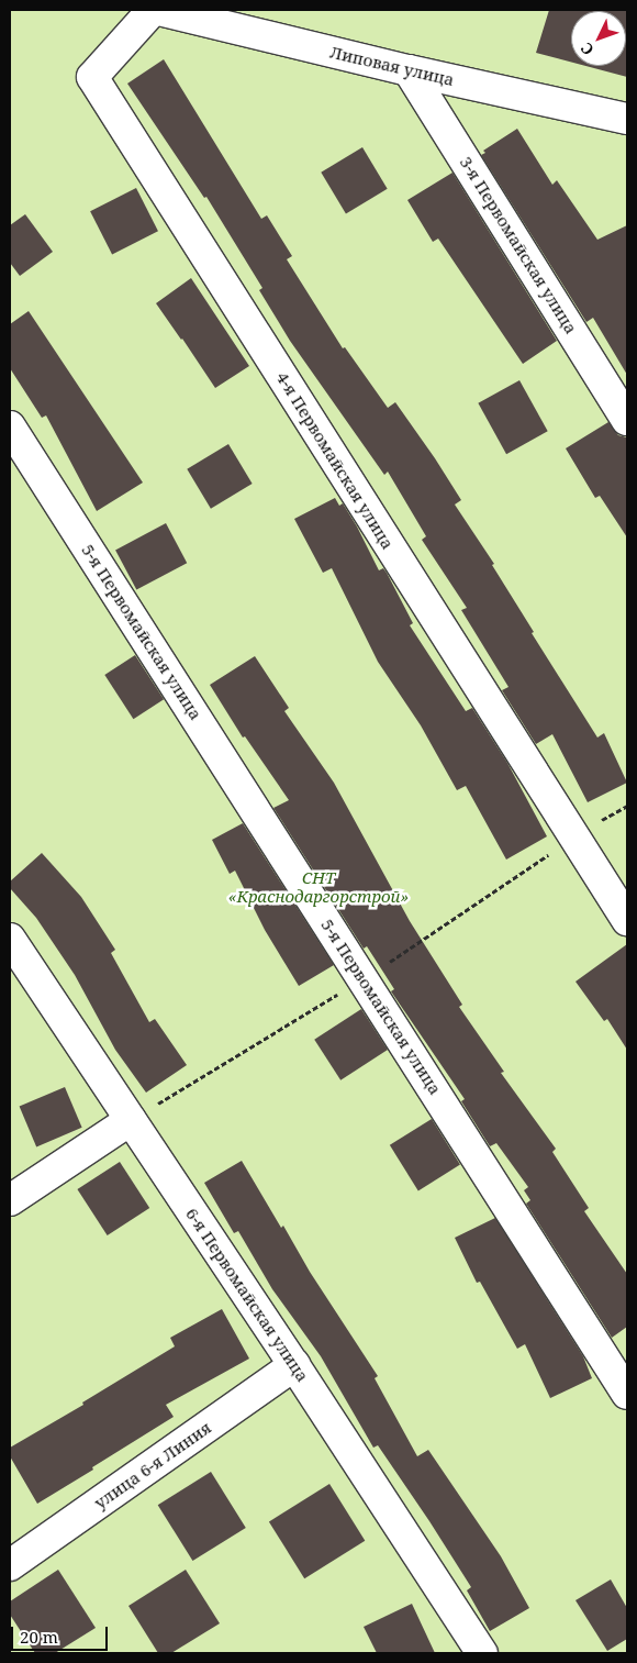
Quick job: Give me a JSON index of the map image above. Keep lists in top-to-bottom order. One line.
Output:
{"streets":{"street":["Липовая улица","3-я Первомайская улица","4-я Первомайская улица","5-я Первомайская улица","6-я Первомайская улица","улица 6-я Линия"]},"crossings":[["Липовая улица","3-я Первомайская улица"],["6-я Первомайская улица","улица 6-я Линия"]],"parks":["СНТ «Краснодаргорстрой»"],"scale_bar":"20 m","north":"bottom left"}
